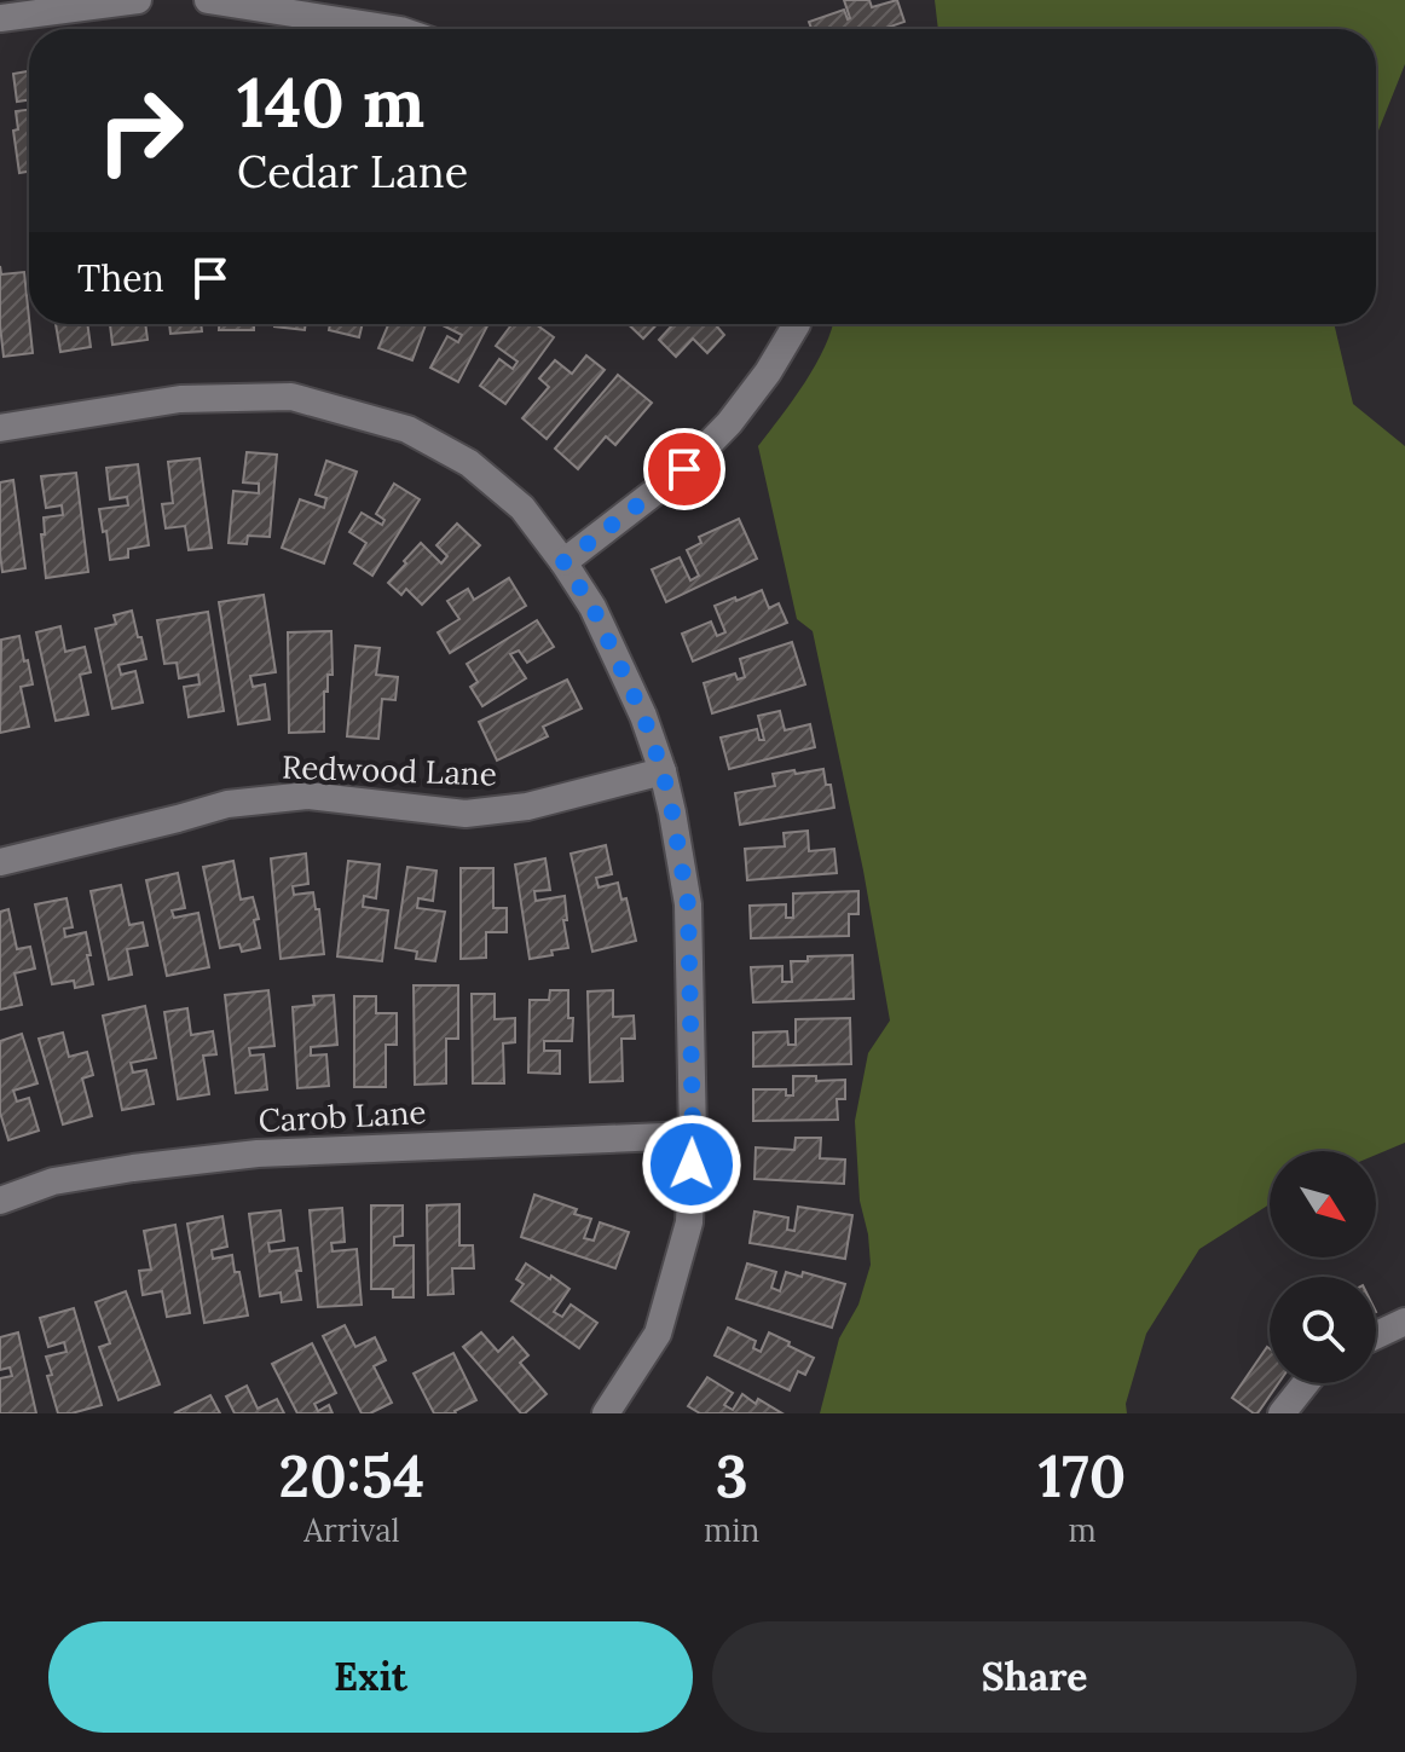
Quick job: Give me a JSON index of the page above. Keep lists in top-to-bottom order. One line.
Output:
{"streets":{"street":["Redwood Lane","Carob Lane"]},"north":"bottom right","page":{"turn":["140 m","Cedar Lane"],"then":"Then","eta":["20:54","Arrival","3","min","170","m"],"buttons":["Exit","Share"]}}
